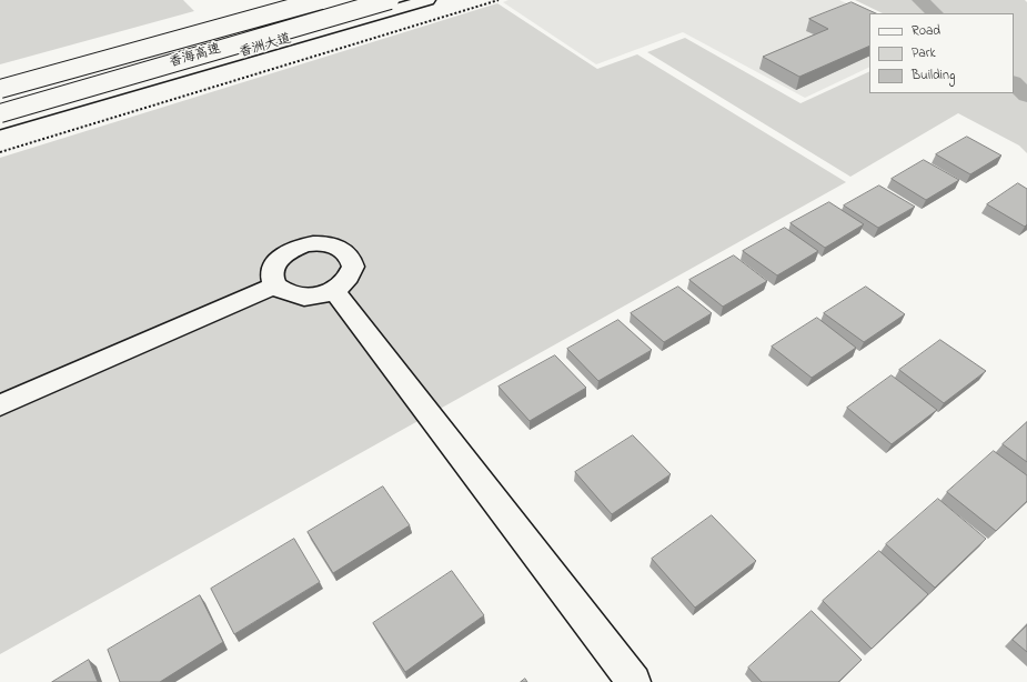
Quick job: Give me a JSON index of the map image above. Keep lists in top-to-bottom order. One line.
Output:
{"streets":{"main road":["香洲大道","香海高速"]},"legend":["Road","Park","Building"]}
